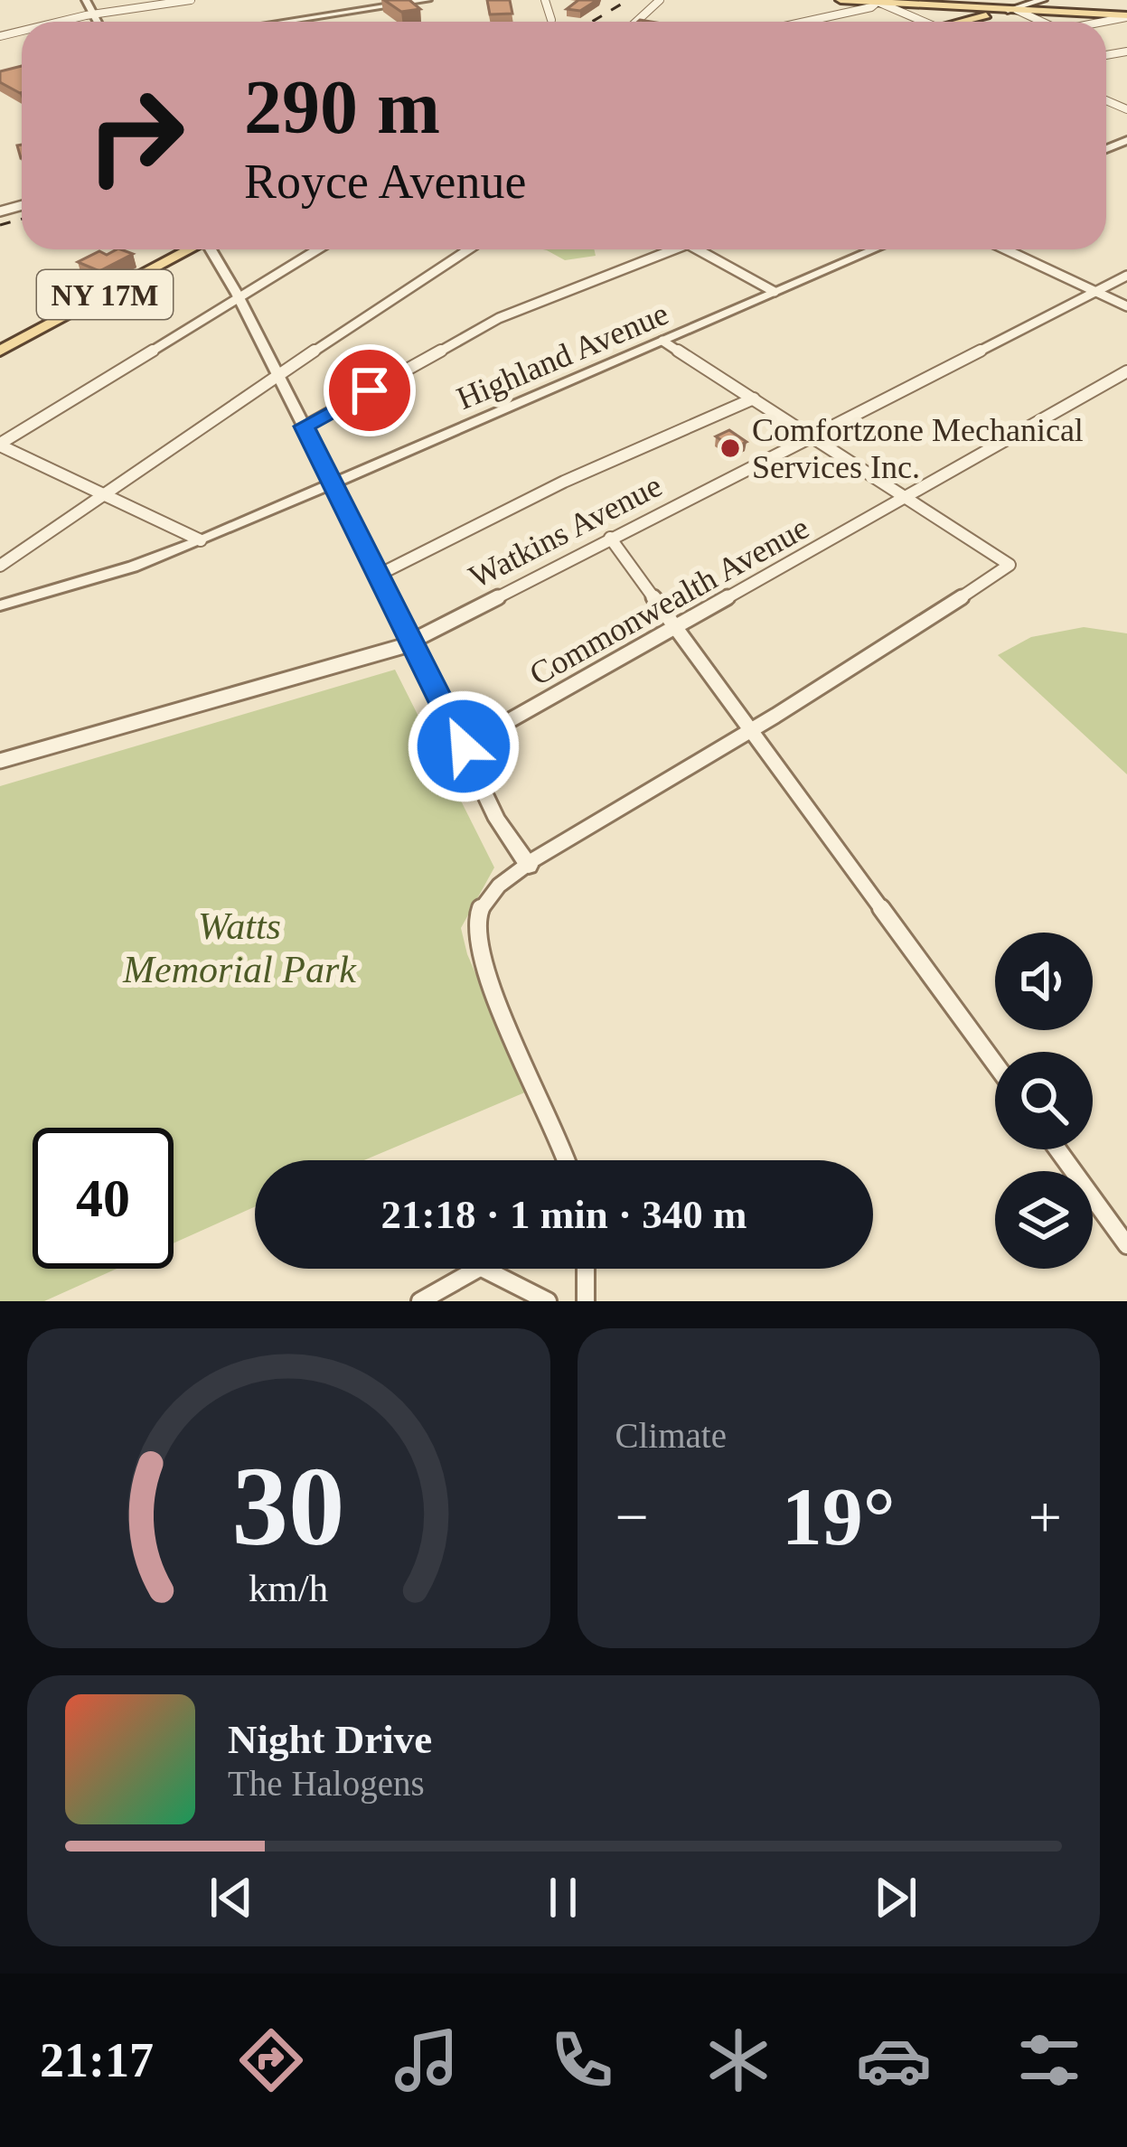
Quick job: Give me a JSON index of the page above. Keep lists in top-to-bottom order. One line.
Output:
{"streets":{"main road":["NY 17M"],"street":["Highland Avenue","Watkins Avenue","Commonwealth Avenue"]},"parks":["Watts Memorial Park"],"places":["Comfortzone Mechanical Services Inc."],"page":{"turn":["290 m","Royce Avenue"],"limit":"40","trip":"21:18 · 1 min · 340 m","tile":"Climate","heat":["−","19°","+"],"song":["Night Drive","The Halogens"],"tabs":"21:17","gauge":["30","km/h"]}}
